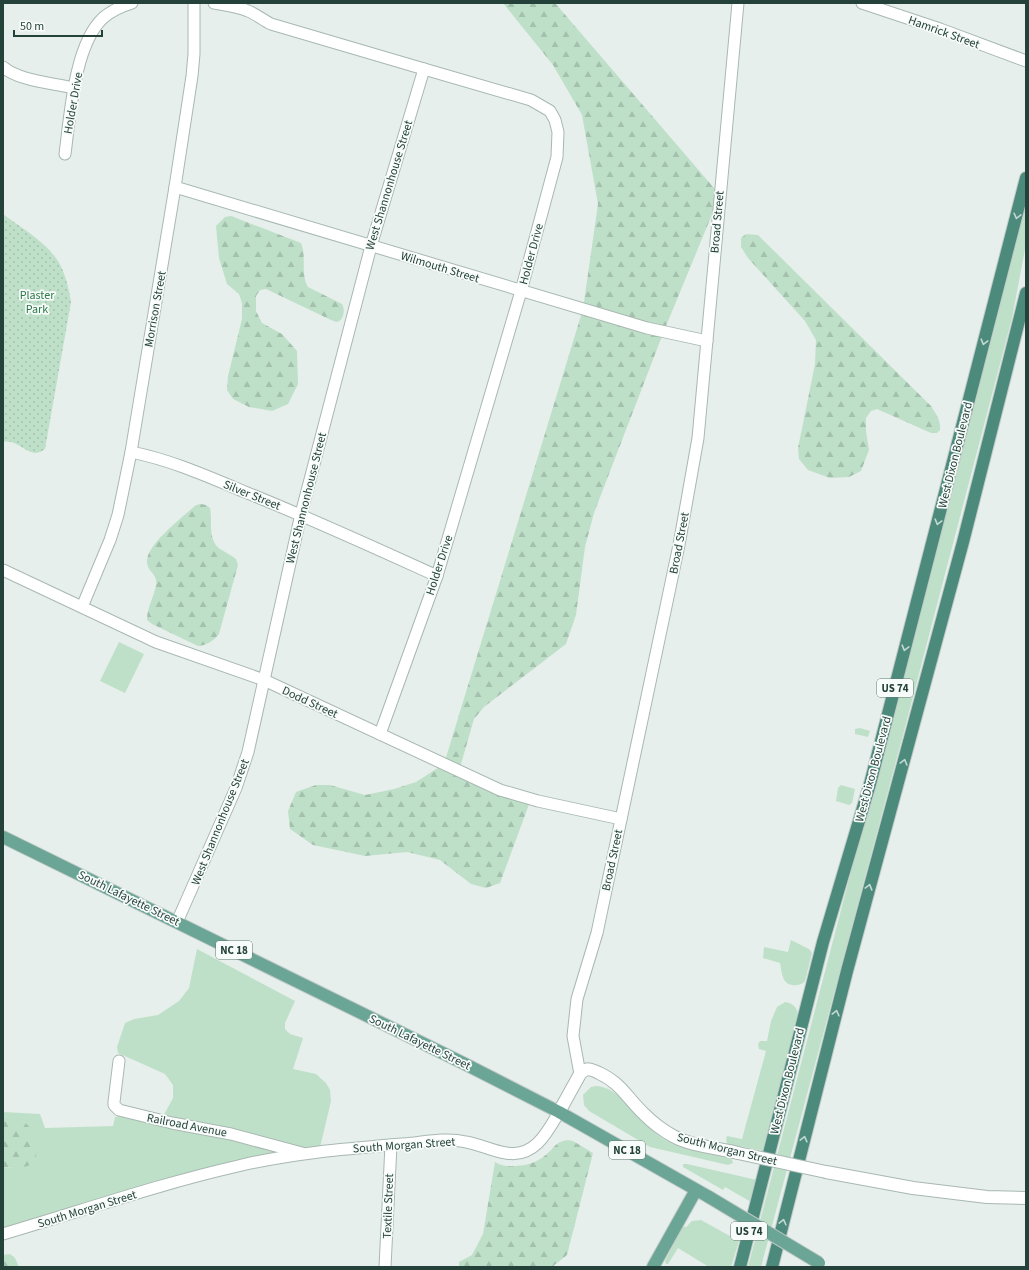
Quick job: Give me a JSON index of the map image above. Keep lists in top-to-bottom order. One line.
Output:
{"streets":{"highway":["West Dixon Boulevard","US 74"],"main road":["South Lafayette Street","NC 18"],"street":["Hamrick Street","Holder Drive","West Shannonhouse Street","Broad Street","Wilmouth Street","Morrison Street","Silver Street","Dodd Street","Railroad Avenue","South Morgan Street","Textile Street"]},"crossings":[["Holder Drive","West Shannonhouse Street"],["Holder Drive","Wilmouth Street"],["Holder Drive","Silver Street"],["Holder Drive","Dodd Street"],["West Shannonhouse Street","Wilmouth Street"],["West Shannonhouse Street","Silver Street"],["West Shannonhouse Street","Dodd Street"],["West Shannonhouse Street","South Lafayette Street"],["Broad Street","Wilmouth Street"],["Broad Street","Dodd Street"],["Broad Street","South Morgan Street"],["Wilmouth Street","Morrison Street"],["Morrison Street","Silver Street"],["Morrison Street","Dodd Street"],["South Lafayette Street","South Morgan Street"],["Railroad Avenue","South Morgan Street"],["South Morgan Street","Textile Street"]],"parks":["Plaster Park"],"scale_bar":"50 m"}
